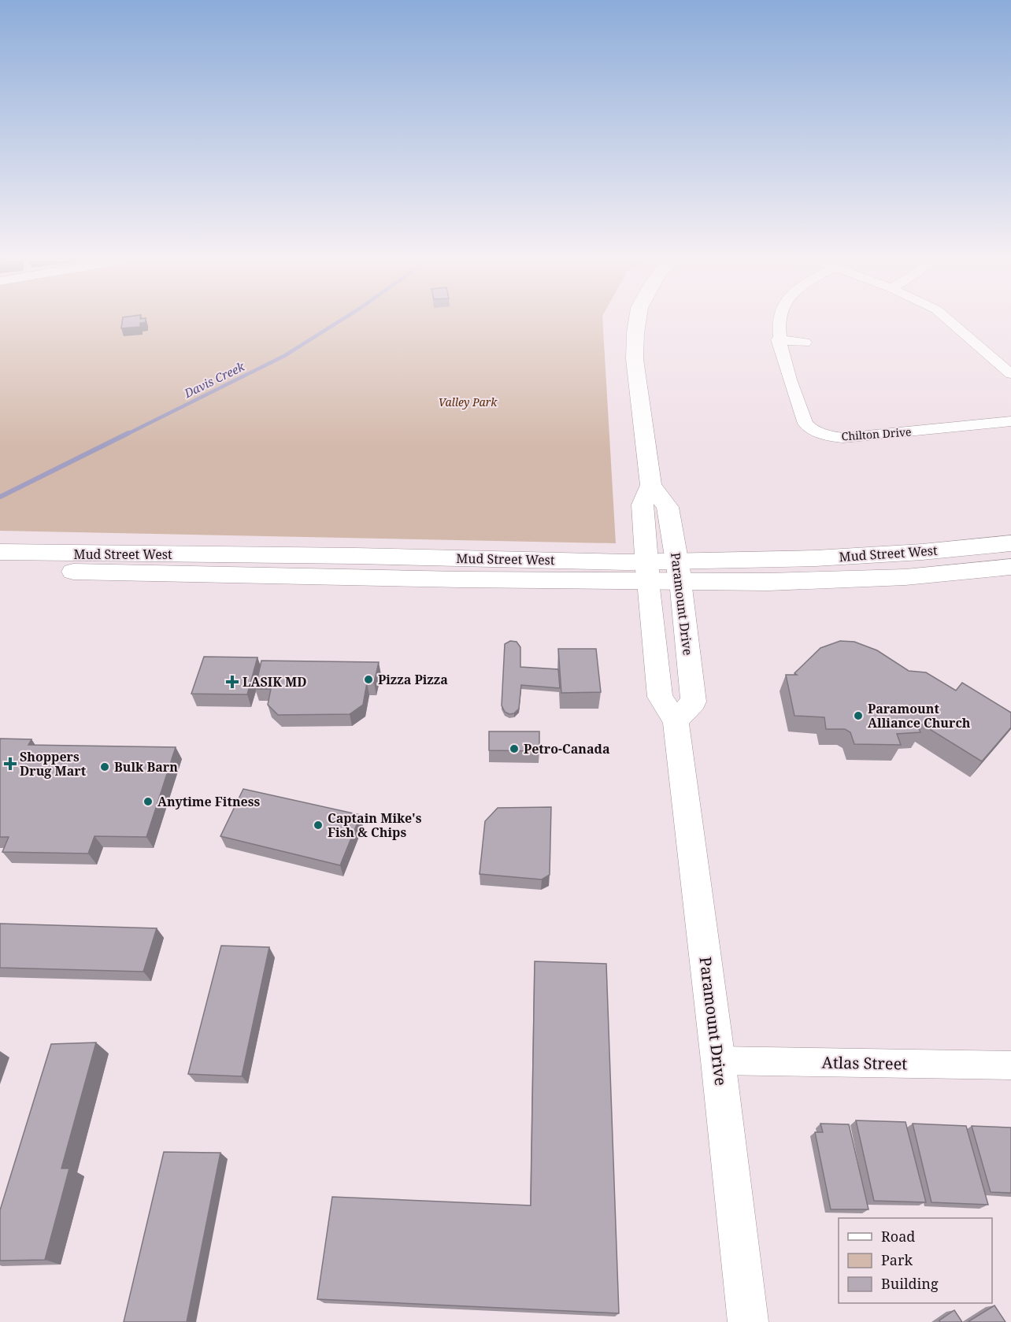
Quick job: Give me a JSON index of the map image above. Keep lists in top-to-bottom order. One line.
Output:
{"streets":{"main road":["Mud Street West","Paramount Drive"],"street":["Chilton Drive","Atlas Street"]},"crossings":[["Mud Street West","Paramount Drive"],["Paramount Drive","Atlas Street"]],"water":["Davis Creek"],"parks":["Valley Park"],"places":{"other":["Pizza Pizza","Paramount Alliance Church","Petro-Canada","Bulk Barn","Anytime Fitness","Captain Mike's Fish & Chips"],"health":["LASIK MD","Shoppers Drug Mart"]},"legend":["Road","Park","Building"]}
